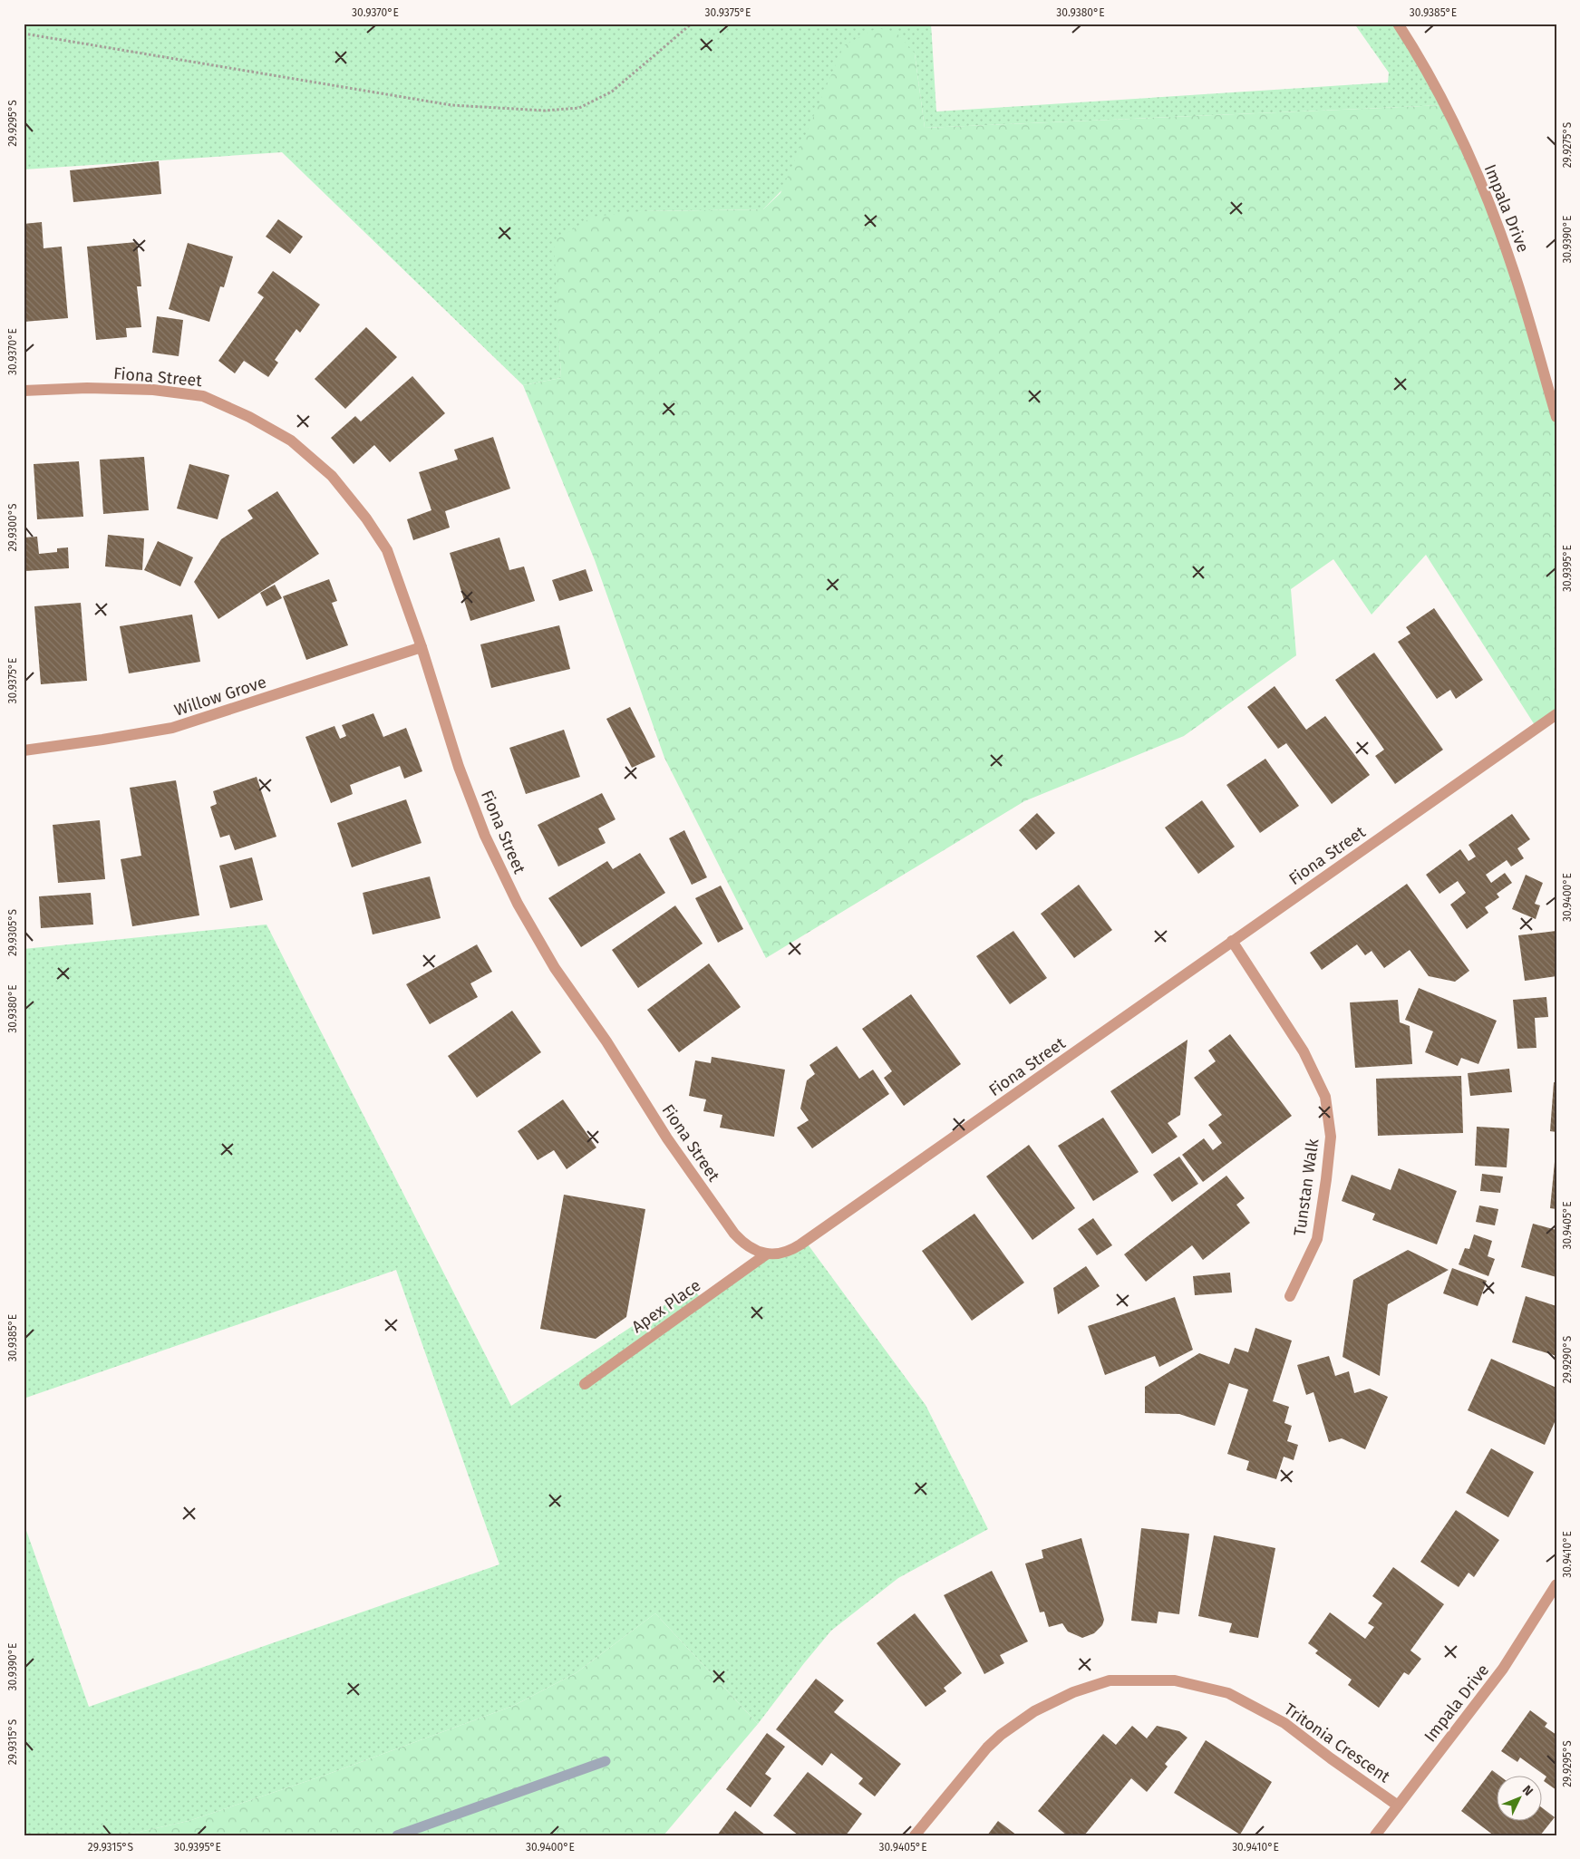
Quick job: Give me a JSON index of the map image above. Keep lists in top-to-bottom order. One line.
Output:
{"streets":{"street":["Impala Drive","Fiona Street","Willow Grove","Tunstan Walk","Apex Place","Tritonia Crescent"]},"crossings":[["Impala Drive","Tritonia Crescent"],["Fiona Street","Willow Grove"],["Fiona Street","Tunstan Walk"],["Fiona Street","Apex Place"]],"north":"top right","coordinates":["30.9370°E","30.9375°E","30.9380°E","30.9385°E","29.9295°S","29.9275°S","30.9390°E","29.9300°S","30.9395°E","30.9400°E","29.9305°S","30.9405°E","29.9290°S","30.9410°E","29.9315°S"]}
